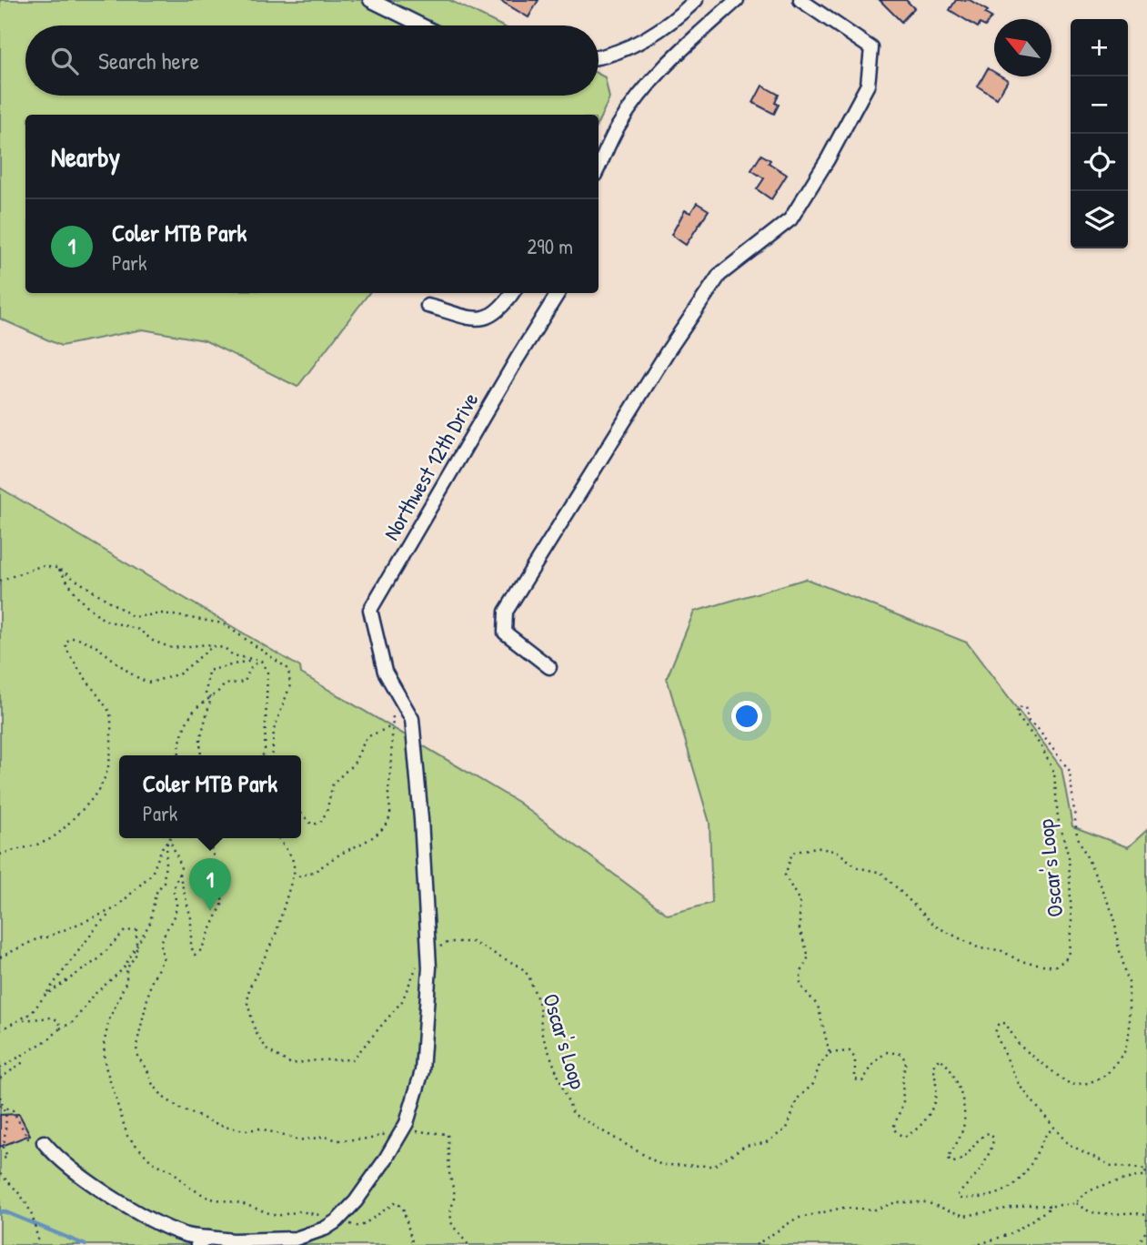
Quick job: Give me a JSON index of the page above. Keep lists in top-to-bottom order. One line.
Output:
{"streets":{"street":["Northwest 12th Drive"],"path":["Oscar's Loop"]},"crossings":[["Northwest 12th Drive","Oscar's Loop"]],"north":"top left","page":{"map_buttons":["+","−"],"search":"Search here","heading":"Nearby","list":[{"mark":"1","name":"Coler MTB Park","note":"Park","value":"290 m"}],"popup":["Coler MTB Park","Park"],"pins":"1"}}
